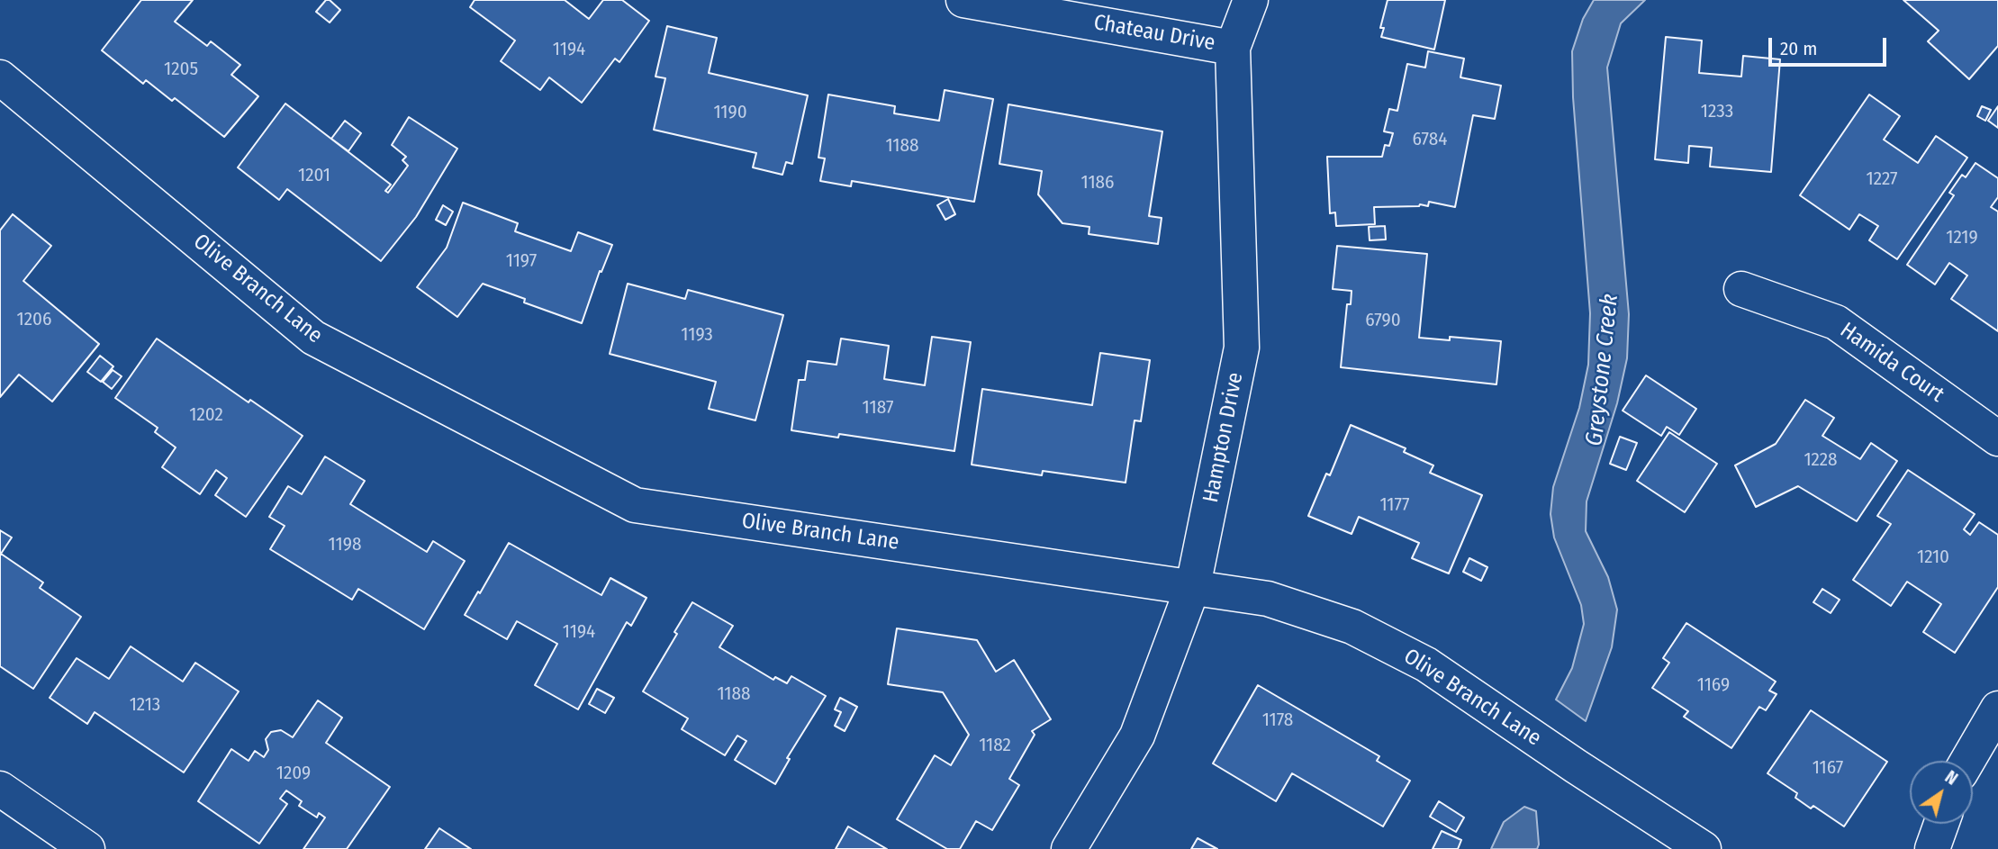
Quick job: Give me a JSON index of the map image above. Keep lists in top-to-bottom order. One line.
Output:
{"streets":{"street":["Chateau Drive","Olive Branch Lane","Hamida Court","Hampton Drive"]},"crossings":[["Chateau Drive","Hampton Drive"],["Olive Branch Lane","Hampton Drive"]],"water":["Greystone Creek"],"house_numbers":["1194","1205","1233","1190","6784","1188","1201","1227","1186","1219","1197","1206","6790","1193","1187","1202","1228","1177","1198","1210","1194","1169","1188","1213","1178","1182","1167","1209"],"scale_bar":"20 m","north":"top right"}
